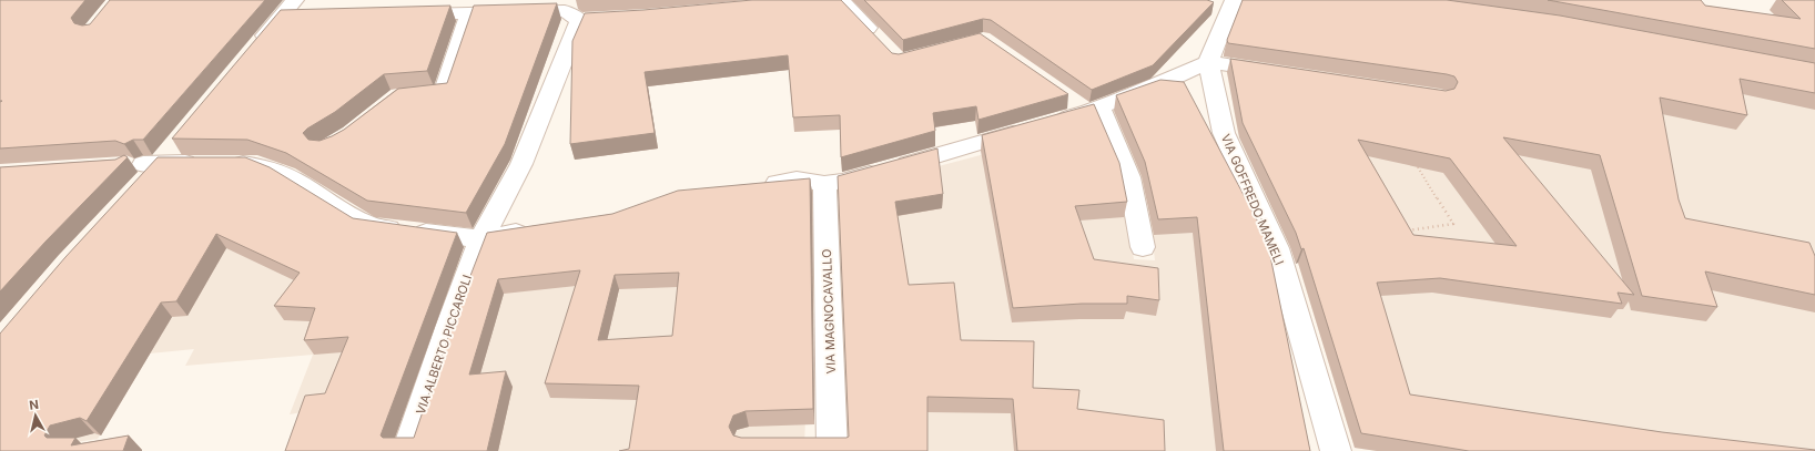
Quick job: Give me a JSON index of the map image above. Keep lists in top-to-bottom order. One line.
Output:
{"streets":{"street":["VIA GOFFREDO MAMELI","VIA MAGNOCAVALLO","VIA ALBERTO PICCAROLI"]},"north":"top"}
